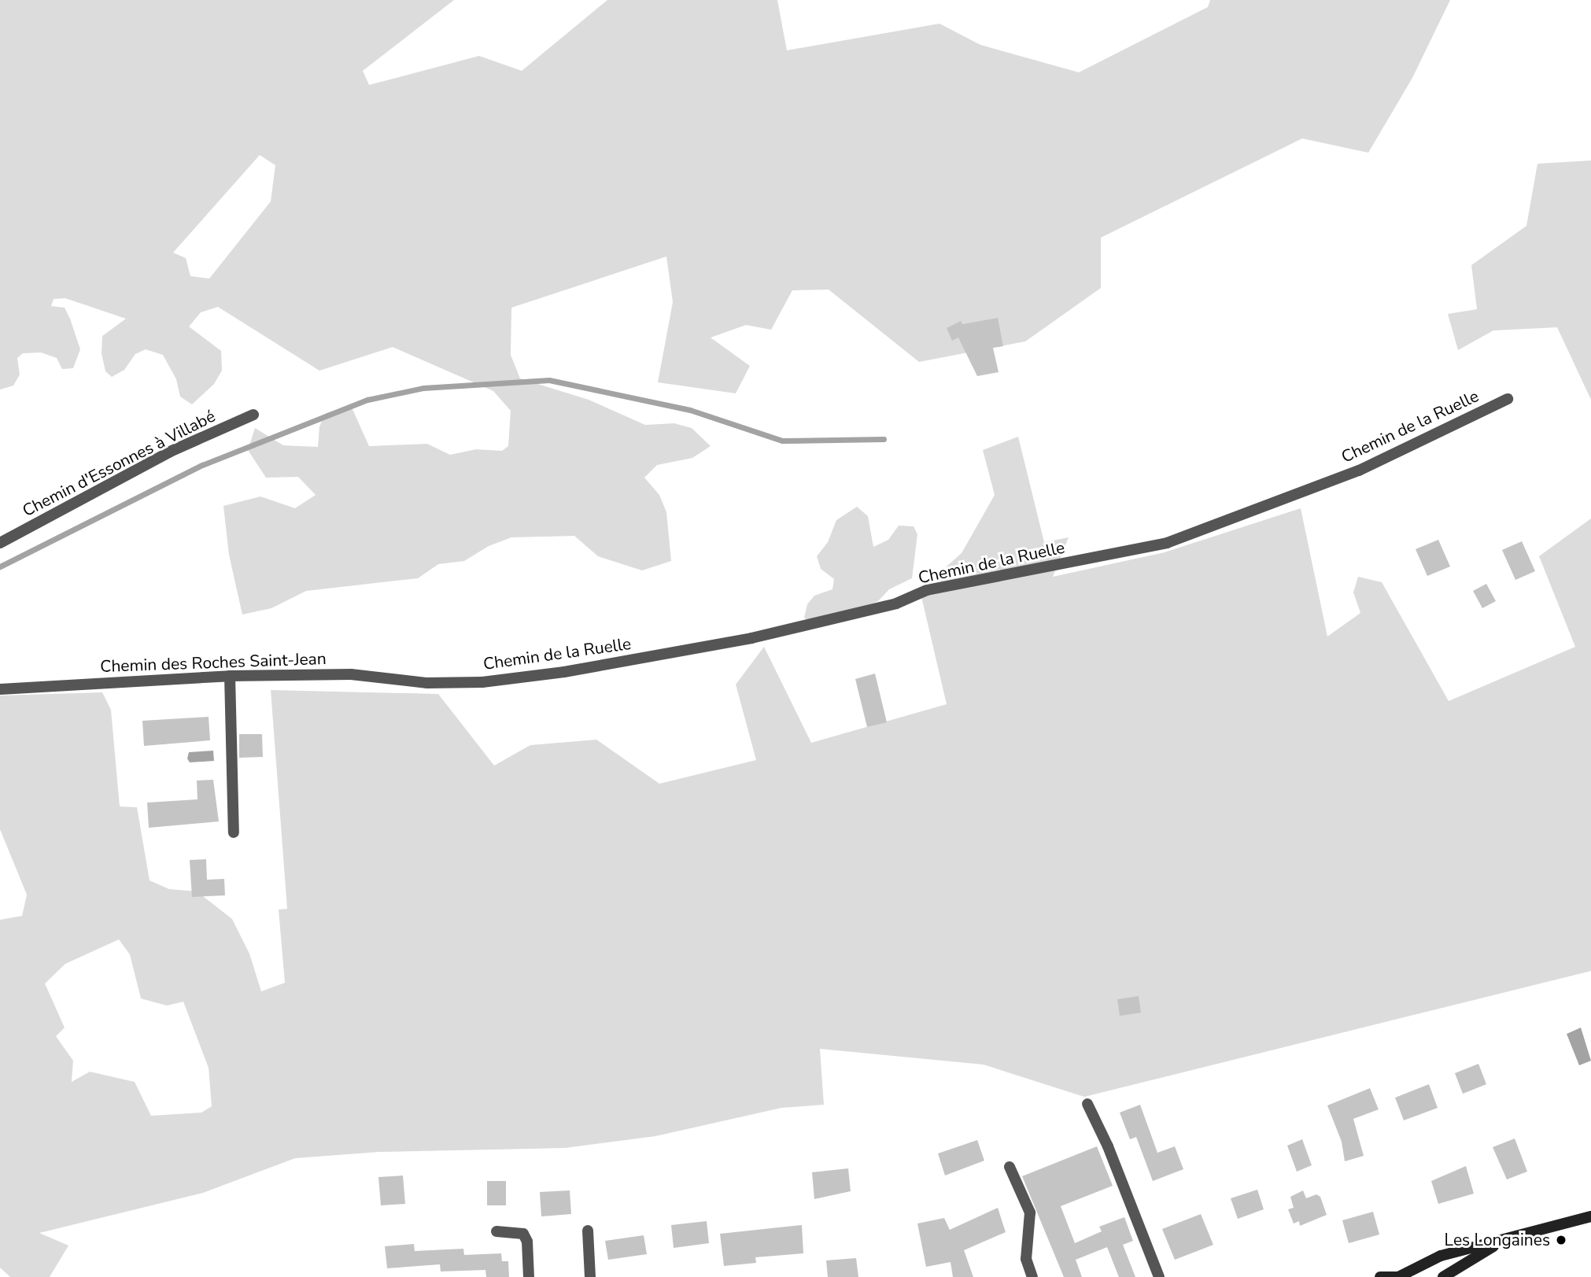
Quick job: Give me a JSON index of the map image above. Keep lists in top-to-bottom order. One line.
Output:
{"streets":{"street":["Chemin de la Ruelle","Chemin d'Essonnes à Villabé","Chemin des Roches Saint-Jean"]},"crossings":[["Chemin de la Ruelle","Chemin des Roches Saint-Jean"]],"places":["Les Longaines"]}
